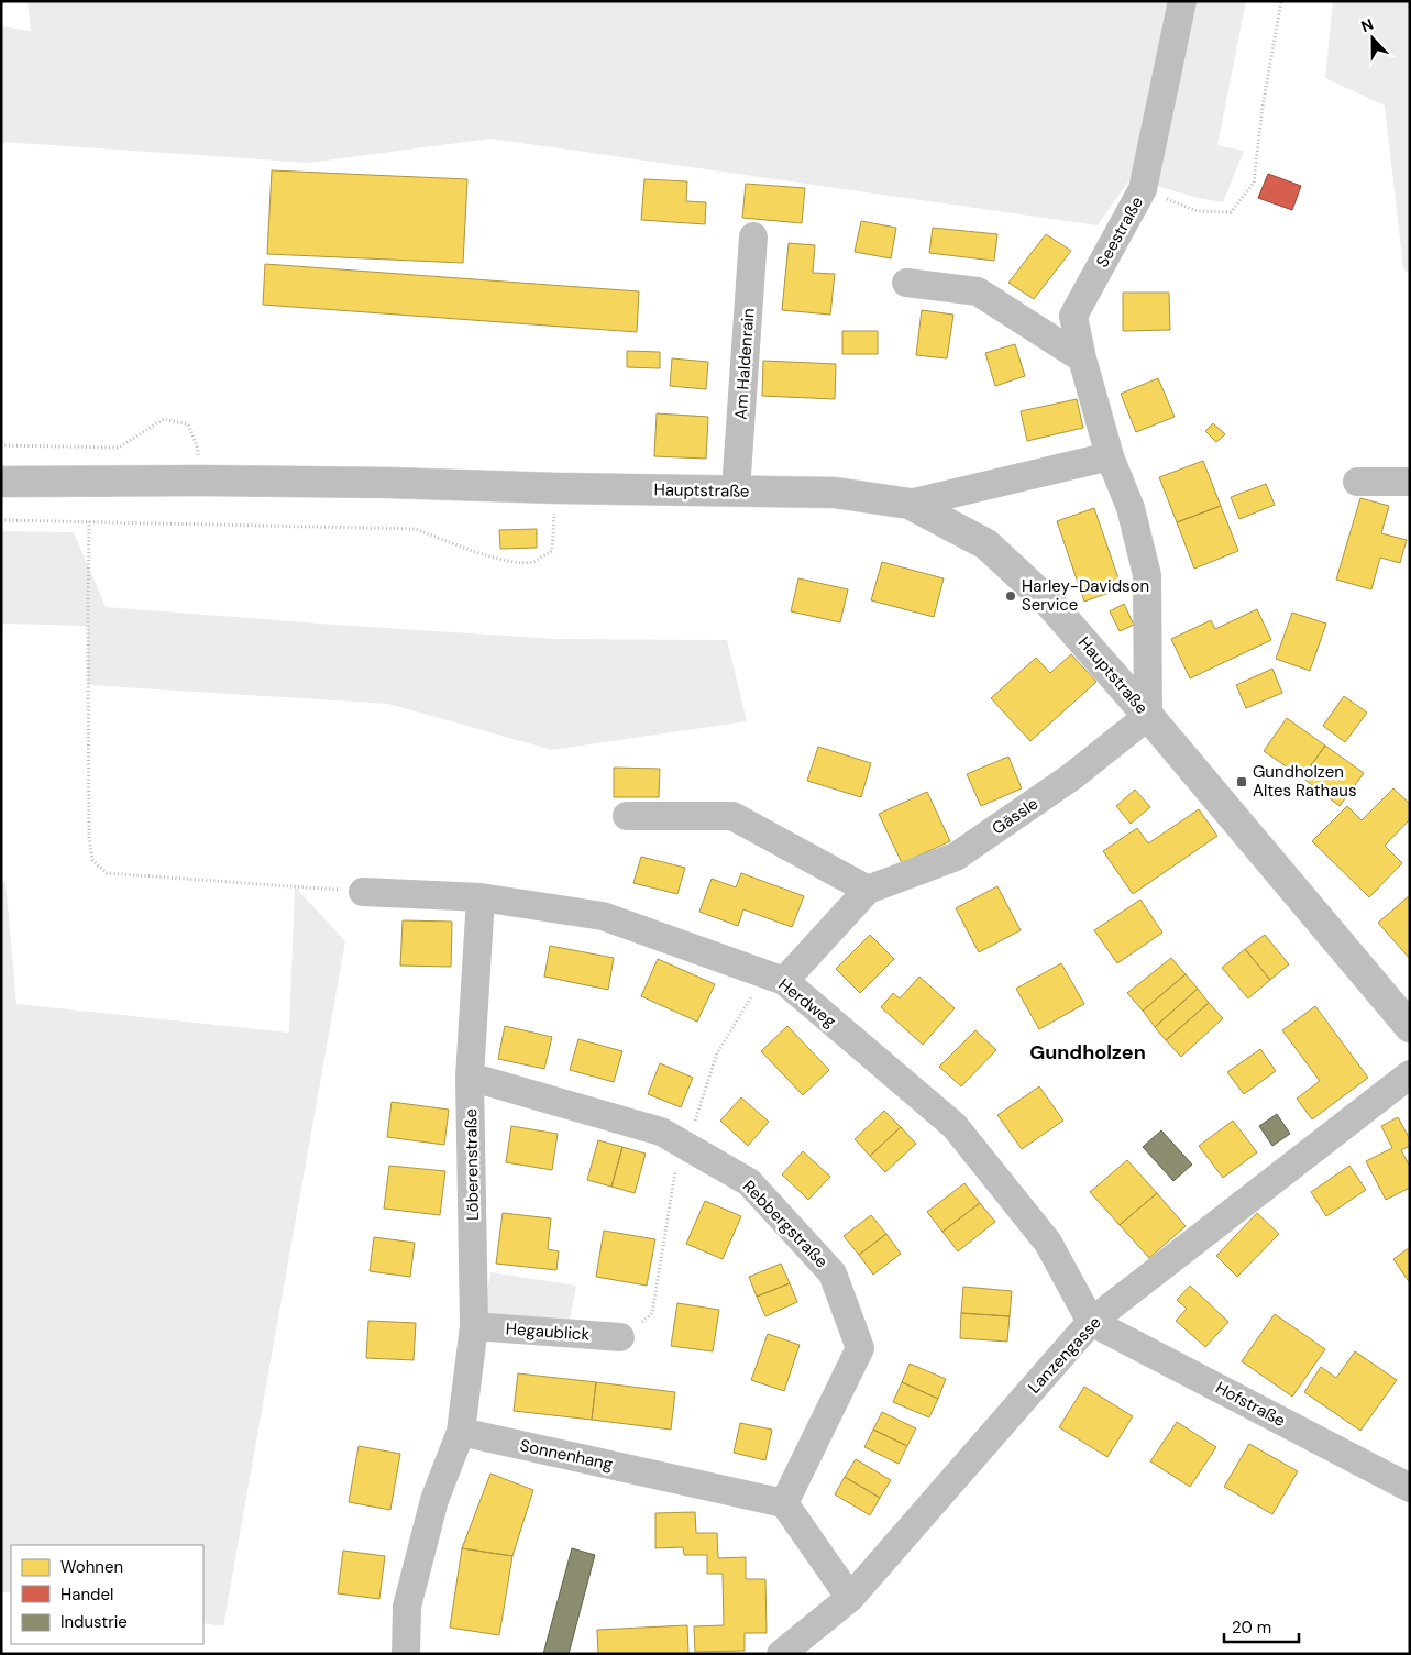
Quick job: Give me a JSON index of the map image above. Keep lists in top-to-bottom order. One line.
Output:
{"streets":{"main road":["Hauptstraße"],"street":["Seestraße","Am Haldenrain","Gässle","Herdweg","Löberenstraße","Rebbergstraße","Hegaublick","Lanzengasse","Hofstraße","Sonnenhang"]},"crossings":[["Seestraße","Hauptstraße"],["Seestraße","Gässle"],["Am Haldenrain","Hauptstraße"],["Hauptstraße","Gässle"],["Gässle","Herdweg"],["Herdweg","Löberenstraße"],["Herdweg","Lanzengasse"],["Herdweg","Hofstraße"],["Löberenstraße","Rebbergstraße"],["Löberenstraße","Hegaublick"],["Löberenstraße","Sonnenhang"],["Rebbergstraße","Sonnenhang"],["Lanzengasse","Hofstraße"]],"districts":["Gundholzen"],"places":{"other":["Harley-Davidson Service"],"transit":["Gundholzen Altes Rathaus"]},"legend":["Wohnen","Handel","Industrie"],"scale_bar":"20 m","north":"top"}
